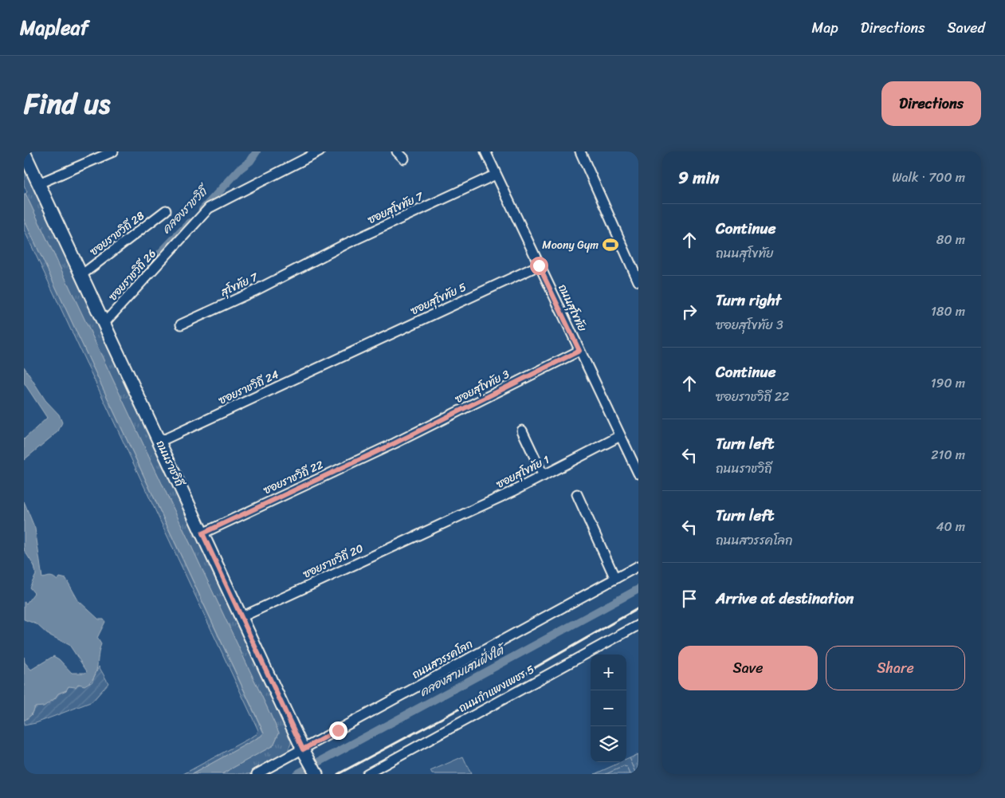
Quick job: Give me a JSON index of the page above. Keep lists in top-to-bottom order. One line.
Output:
{"streets":{"main road":["ถนนราชวิถี"],"street":["ซอยสุโขทัย 7","ซอยราชวิถี 28","ซอยราชวิถี 26","สุโขทัย 7","ซอยสุโขทัย 5","ถนนสุโขทัย","ซอยสุโขทัย 3","ซอยราชวิถี 24","ซอยสุโขทัย 1","ซอยราชวิถี 22","ซอยราชวิถี 20","ถนนสวรรคโลก","ถนนกำแพงเพชร 5"]},"crossings":[["ซอยสุโขทัย 7","สุโขทัย 7"],["ซอยสุโขทัย 7","ถนนสุโขทัย"],["ซอยราชวิถี 28","ถนนราชวิถี"],["ซอยราชวิถี 26","ถนนราชวิถี"],["ซอยสุโขทัย 5","ถนนสุโขทัย"],["ซอยสุโขทัย 5","ซอยราชวิถี 24"],["ถนนสุโขทัย","ซอยสุโขทัย 3"],["ถนนสุโขทัย","ซอยสุโขทัย 1"],["ซอยสุโขทัย 3","ซอยราชวิถี 22"],["ซอยราชวิถี 24","ถนนราชวิถี"],["ถนนราชวิถี","ซอยราชวิถี 22"],["ถนนราชวิถี","ซอยราชวิถี 20"],["ถนนราชวิถี","ถนนสวรรคโลก"],["ซอยสุโขทัย 1","ซอยราชวิถี 20"]],"water":["คลองราชวิถี","คลองสามเสนฝั่งใต้"],"places":{"sports":["Moony Gym"]},"page":{"header":"Mapleaf","nav":["Map","Directions","Saved"],"title":"Find us","buttons":["Directions",["Save","Share"]],"heading":["9 min","Walk · 700 m"],"list":[["Continue","ถนนสุโขทัย","80 m"],["Turn right","ซอยสุโขทัย 3","180 m"],["Continue","ซอยราชวิถี 22","190 m"],["Turn left","ถนนราชวิถี","210 m"],["Turn left","ถนนสวรรคโลก","40 m"],"Arrive at destination"],"map_buttons":["+","−"]}}
